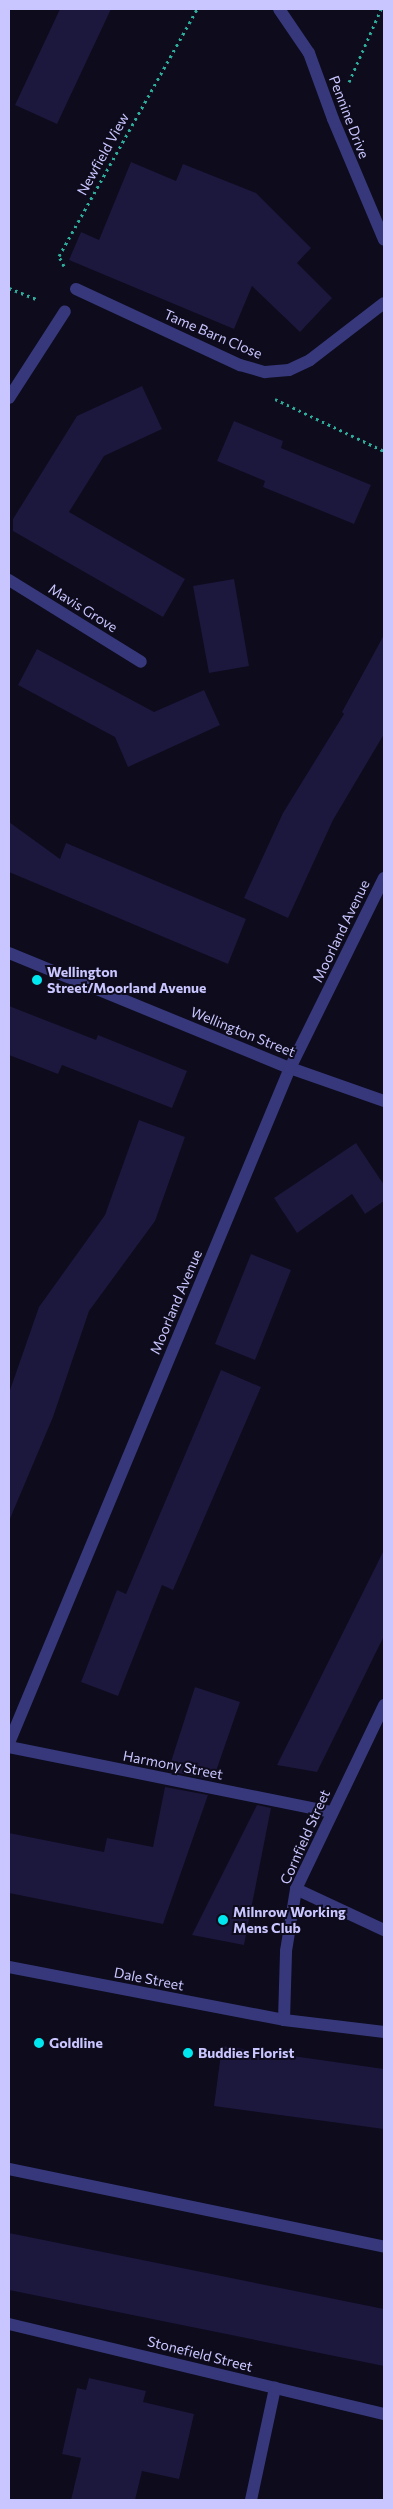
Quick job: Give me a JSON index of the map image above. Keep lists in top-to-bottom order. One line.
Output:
{"streets":{"street":["Pennine Drive","Tame Barn Close","Mavis Grove","Moorland Avenue","Wellington Street","Harmony Street","Cornfield Street","Dale Street","Stonefield Street"],"path":["Newfield View"]},"crossings":[["Newfield View","Tame Barn Close"],["Moorland Avenue","Wellington Street"],["Moorland Avenue","Harmony Street"],["Harmony Street","Cornfield Street"],["Cornfield Street","Dale Street"]],"places":["Wellington Street/Moorland Avenue","Milnrow Working Mens Club","Goldline","Buddies Florist"]}
